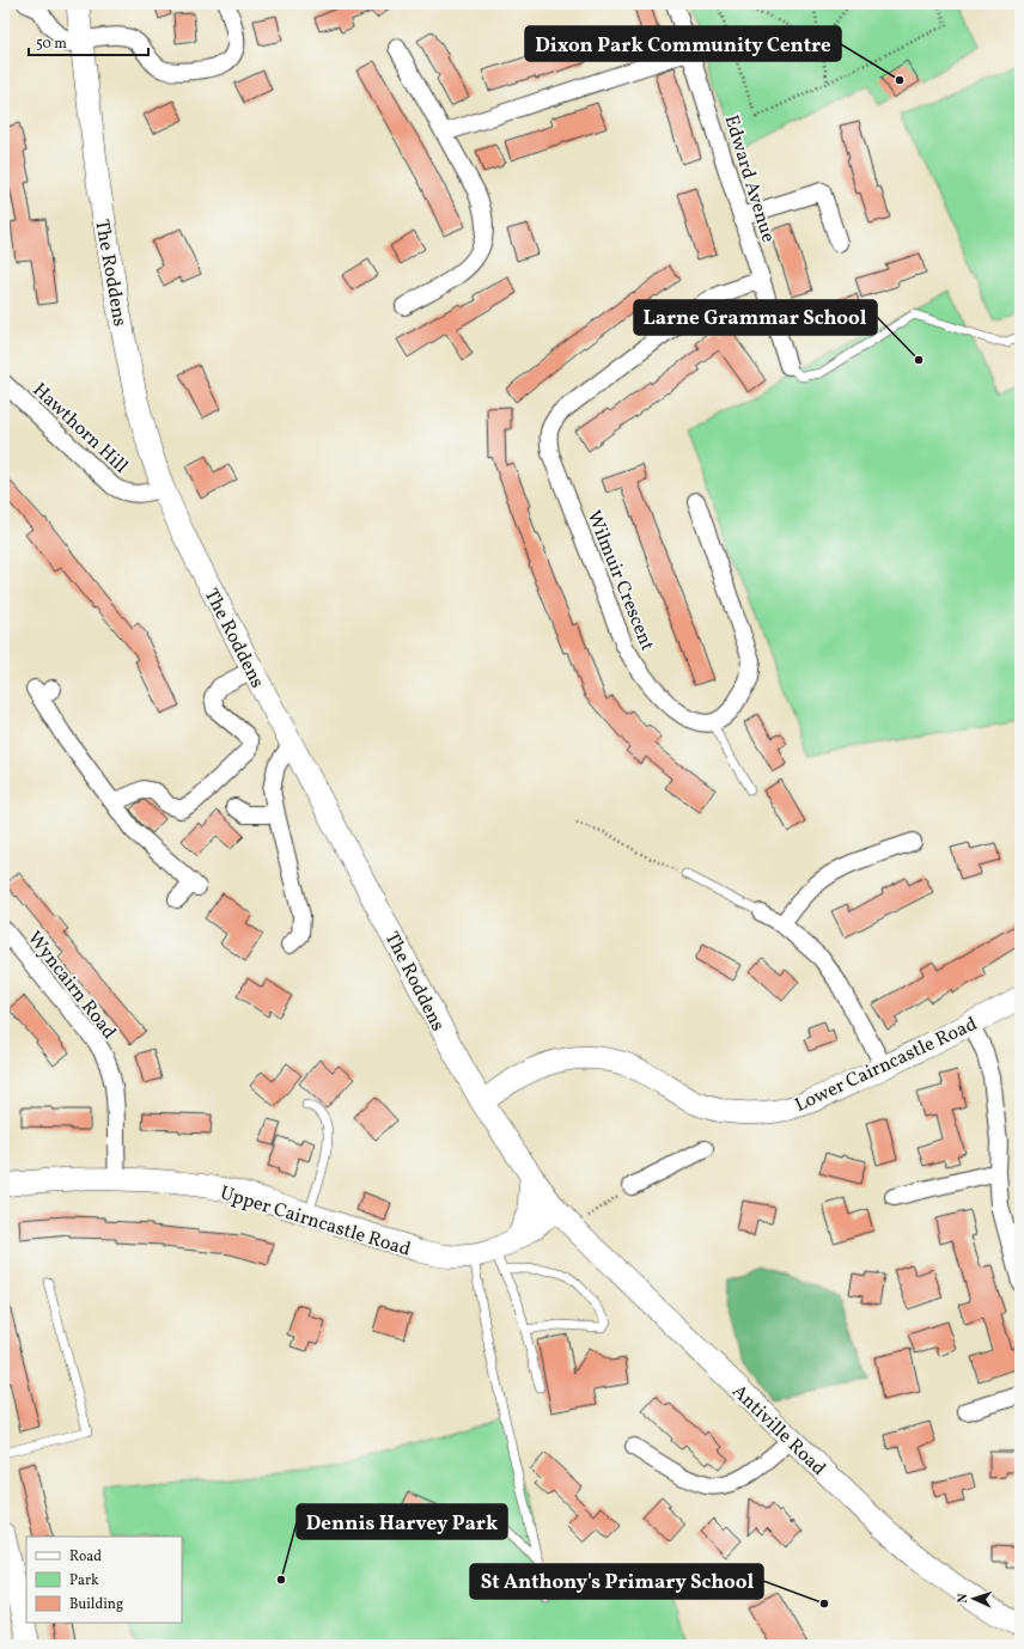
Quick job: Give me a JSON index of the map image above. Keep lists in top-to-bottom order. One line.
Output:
{"streets":{"street":["Edward Avenue","The Roddens","Hawthorn Hill","Wilmuir Crescent","Wyncairn Road","Lower Cairncastle Road","Upper Cairncastle Road","Antiville Road"]},"crossings":[["Edward Avenue","Wilmuir Crescent"],["The Roddens","Hawthorn Hill"],["The Roddens","Lower Cairncastle Road"],["The Roddens","Upper Cairncastle Road"],["The Roddens","Antiville Road"],["Wyncairn Road","Upper Cairncastle Road"],["Upper Cairncastle Road","Antiville Road"]],"places":["Dixon Park Community Centre","Larne Grammar School","Dennis Harvey Park","St Anthony's Primary School"],"legend":["Road","Park","Building"],"scale_bar":"50 m","north":"left"}
